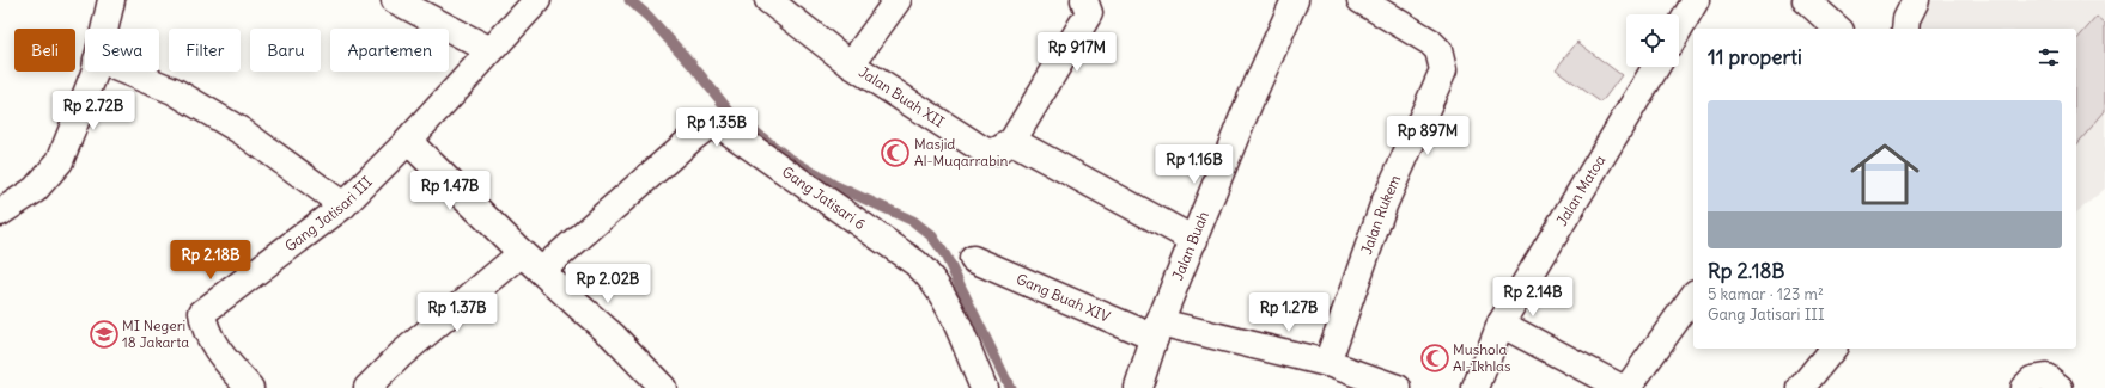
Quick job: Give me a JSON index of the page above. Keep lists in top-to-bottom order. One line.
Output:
{"streets":{"street":["Jalan Buah XII","Jalan Matoa","Gang Jatisari 6","Gang Jatisari III","Jalan Rukem","Jalan Buah","Gang Buah XIV"]},"crossings":[["Jalan Rukem","Gang Buah XIV"],["Jalan Buah","Gang Buah XIV"]],"places":{"mosque":["Masjid Al-Muqarrabin","Mushola Al-Ikhlas"],"school or university":["MI Negeri 18 Jakarta"]},"page":{"chip":["Beli","Sewa","Filter","Baru","Apartemen"],"heading":"11 properti","price":["Rp 917M","Rp 2.72B","Rp 1.35B","Rp 897M","Rp 1.16B","Rp 1.47B","Rp 2.18B","Rp 2.02B","Rp 2.14B","Rp 1.37B","Rp 1.27B"],"list":[{"name":"Rp 2.18B","note":"5 kamar · 123 m² · Gang Jatisari III"}]}}
